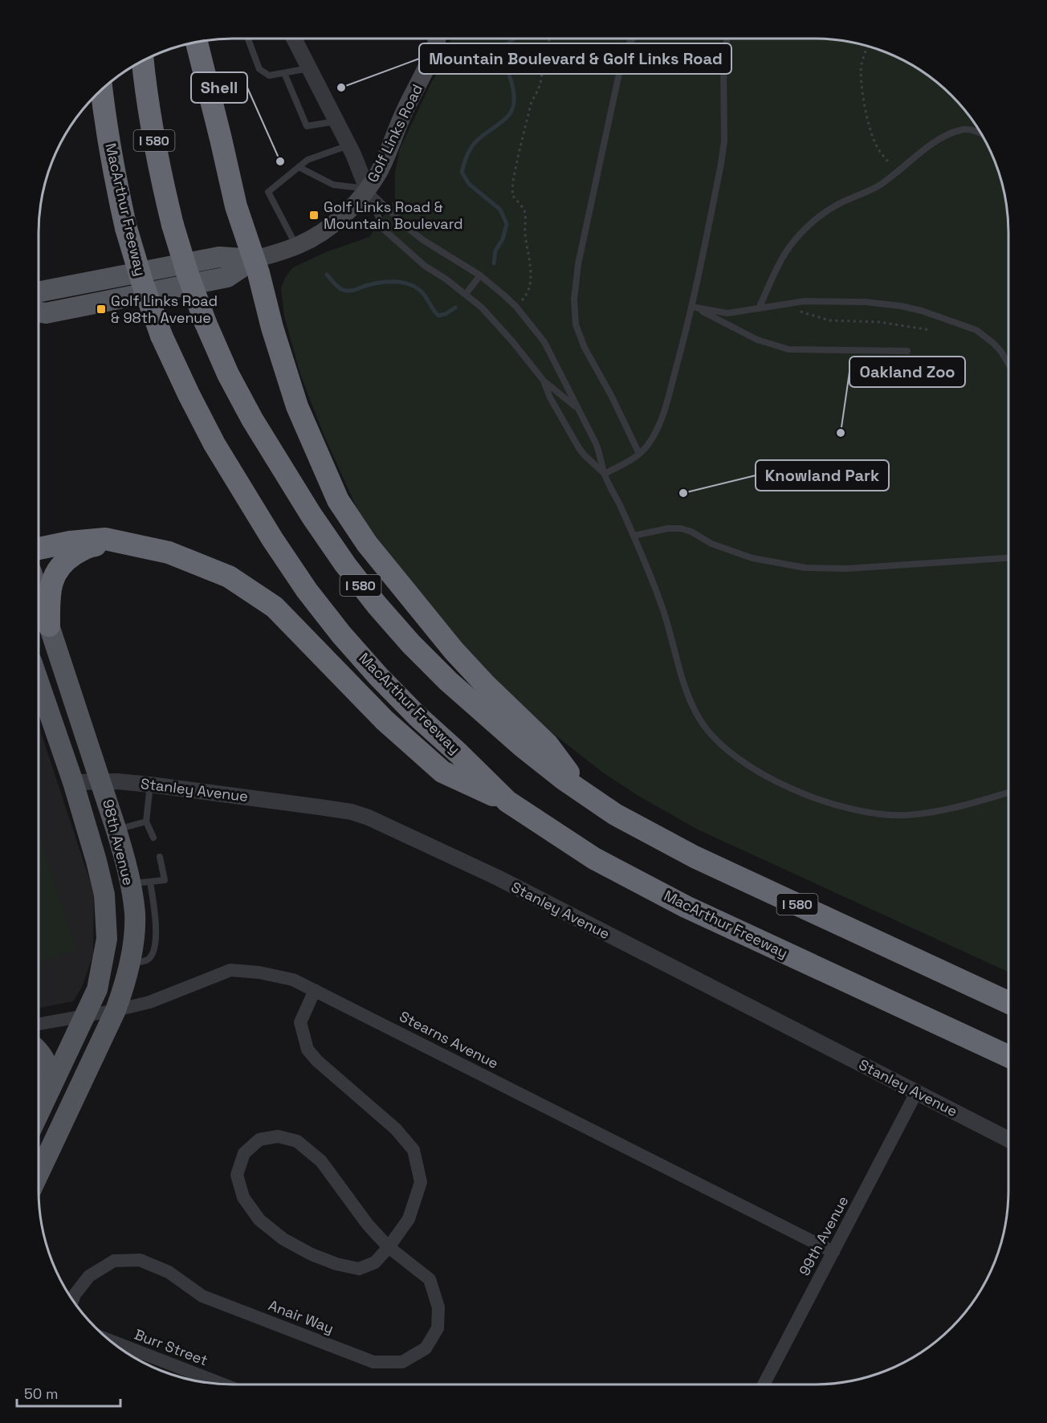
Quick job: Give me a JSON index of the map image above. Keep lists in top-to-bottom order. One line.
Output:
{"streets":{"highway":["I 580","MacArthur Freeway"],"main road":["Golf Links Road","98th Avenue"],"street":["Stanley Avenue","Stearns Avenue","99th Avenue","Anair Way","Burr Street"]},"crossings":[["Stanley Avenue","98th Avenue"],["Stanley Avenue","99th Avenue"],["98th Avenue","Stearns Avenue"],["Stearns Avenue","99th Avenue"],["Stearns Avenue","Anair Way"]],"places":{"other":["Mountain Boulevard & Golf Links Road","Shell","Oakland Zoo","Knowland Park"],"transit":["Golf Links Road & Mountain Boulevard","Golf Links Road & 98th Avenue"]},"scale_bar":"50 m"}
